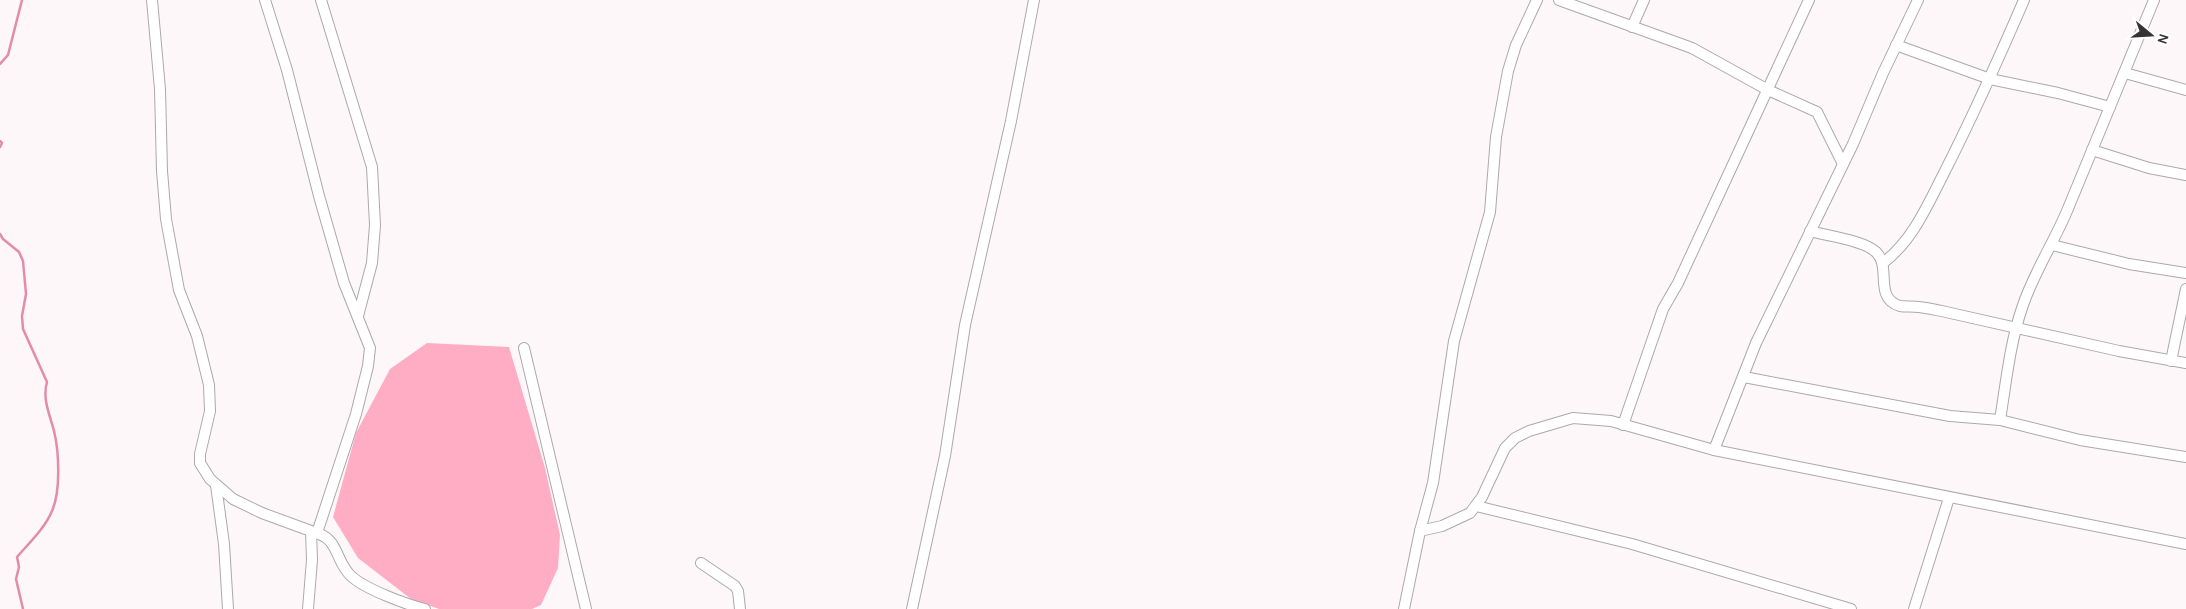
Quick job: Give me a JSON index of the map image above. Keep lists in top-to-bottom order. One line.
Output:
{"north":"right"}
